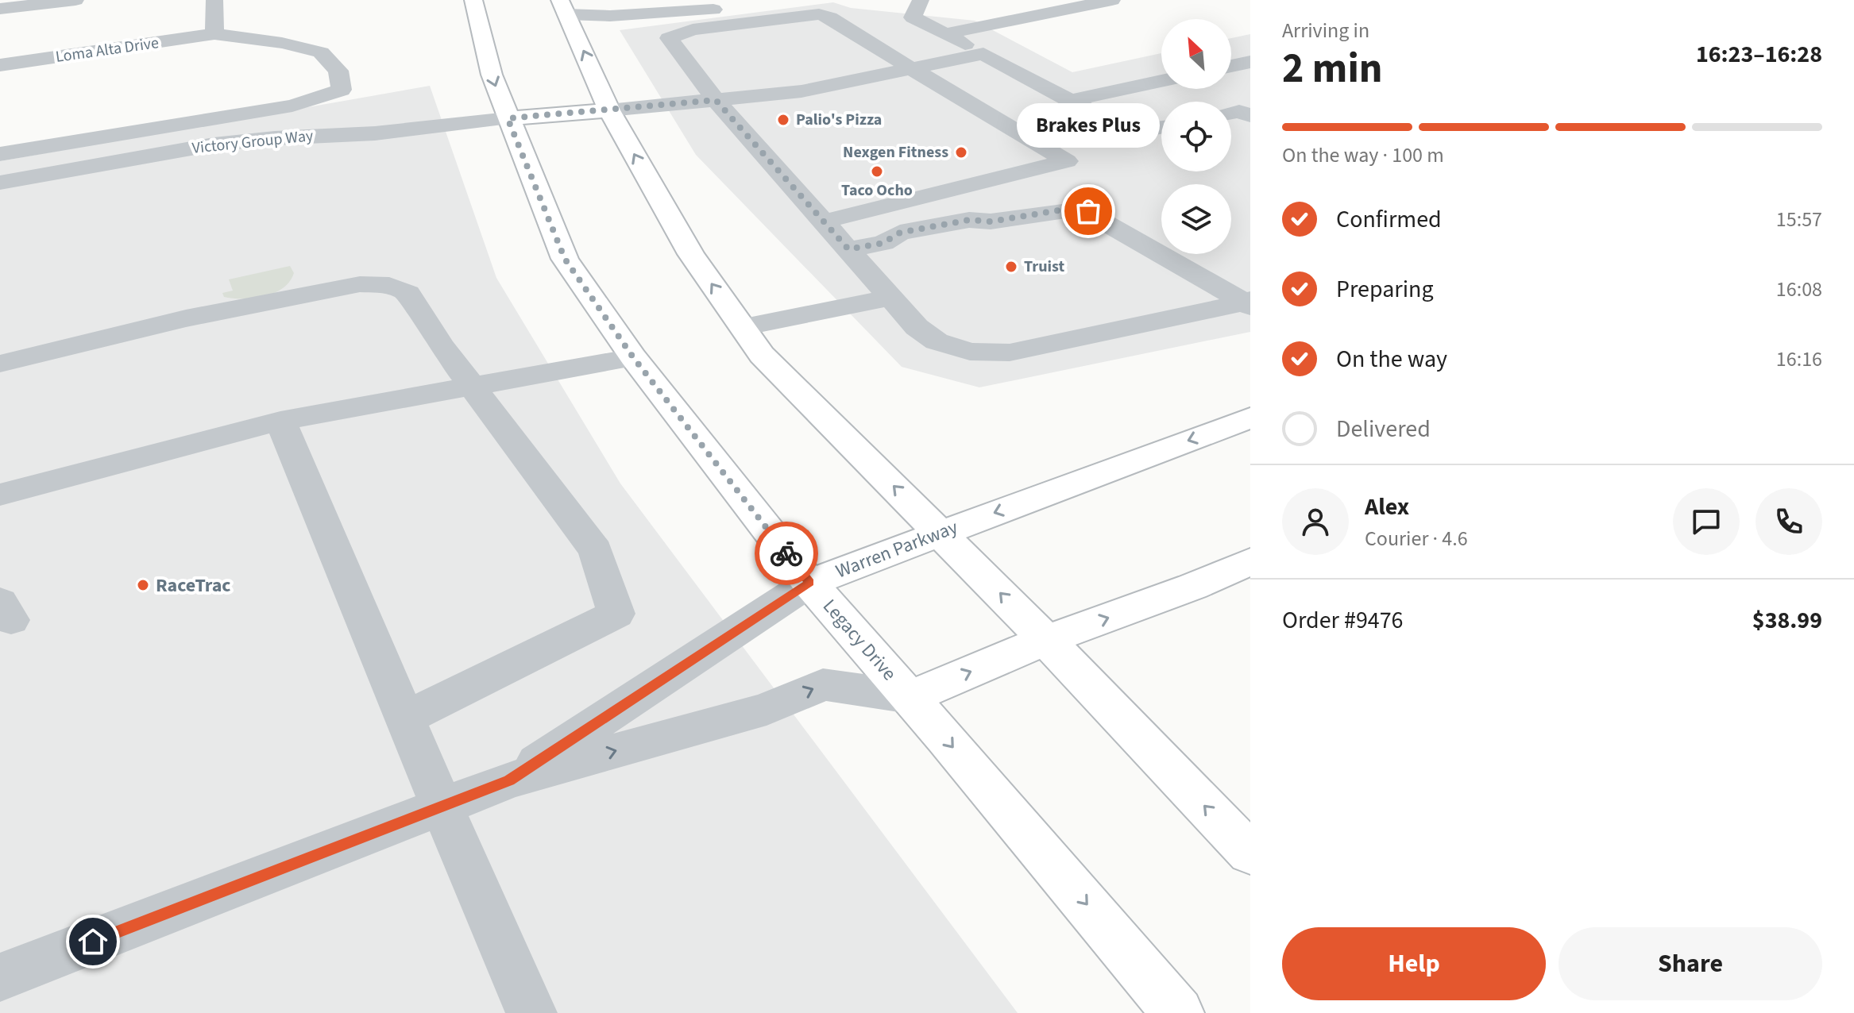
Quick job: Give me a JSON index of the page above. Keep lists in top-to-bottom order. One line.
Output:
{"streets":{"main road":["Warren Parkway","Legacy Drive"],"street":["Loma Alta Drive","Victory Group Way"]},"crossings":[["Victory Group Way","Legacy Drive"],["Warren Parkway","Legacy Drive"]],"places":["Palio's Pizza","Nexgen Fitness","Taco Ocho","Brakes Plus","Truist","RaceTrac"],"north":"top left","page":{"heading":["2 min","Arriving in","16:23–16:28"],"panel":["Alex","Courier · 4.6","Order #9476","$38.99"],"bubble":"Brakes Plus","bar":"On the way · 100 m","list":[["Confirmed","15:57"],["Preparing","16:08"],["On the way","16:16"],"Delivered"],"buttons":["Help","Share"]}}
